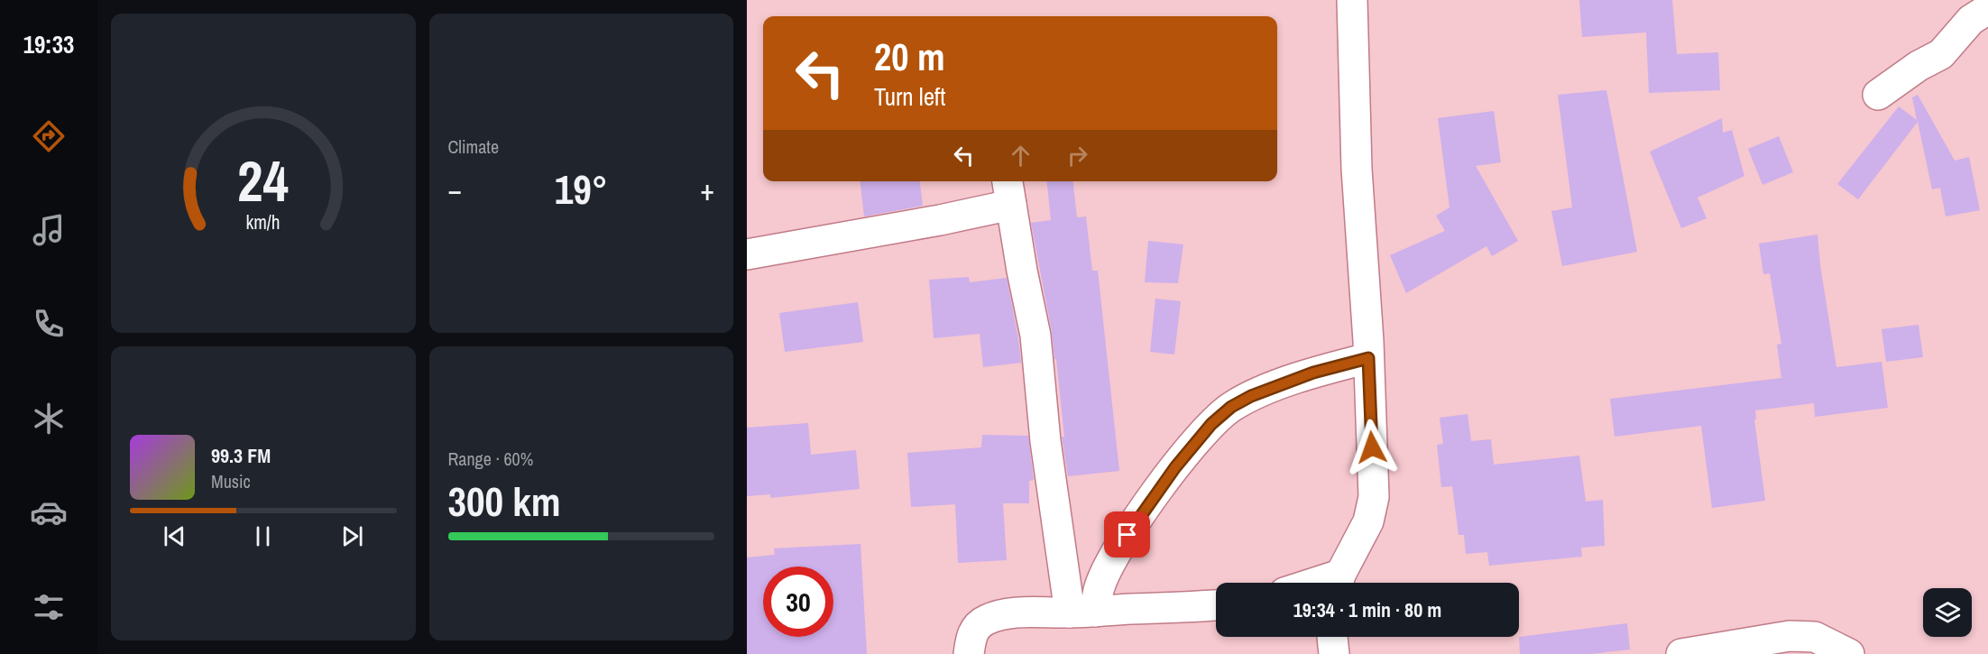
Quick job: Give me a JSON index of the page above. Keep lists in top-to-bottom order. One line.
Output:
{"page":{"tabs":"19:33","tile":["Climate",["Range · 60%","300 km"]],"turn":["20 m","Turn left"],"heat":["−","19°","+"],"song":["99.3 FM","Music"],"limit":"30","trip":"19:34 · 1 min · 80 m","gauge":["24","km/h"]}}
